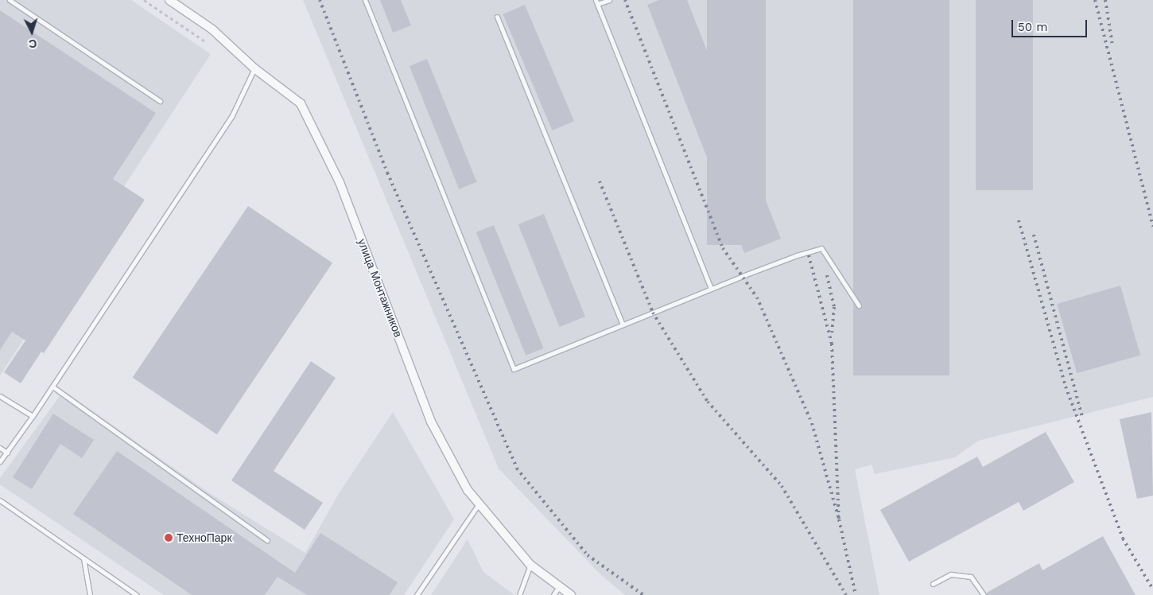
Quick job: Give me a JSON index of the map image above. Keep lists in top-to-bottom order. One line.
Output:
{"streets":{"street":["улица Монтажников"]},"places":["ТехноПарк"],"scale_bar":"50 m","north":"bottom"}
